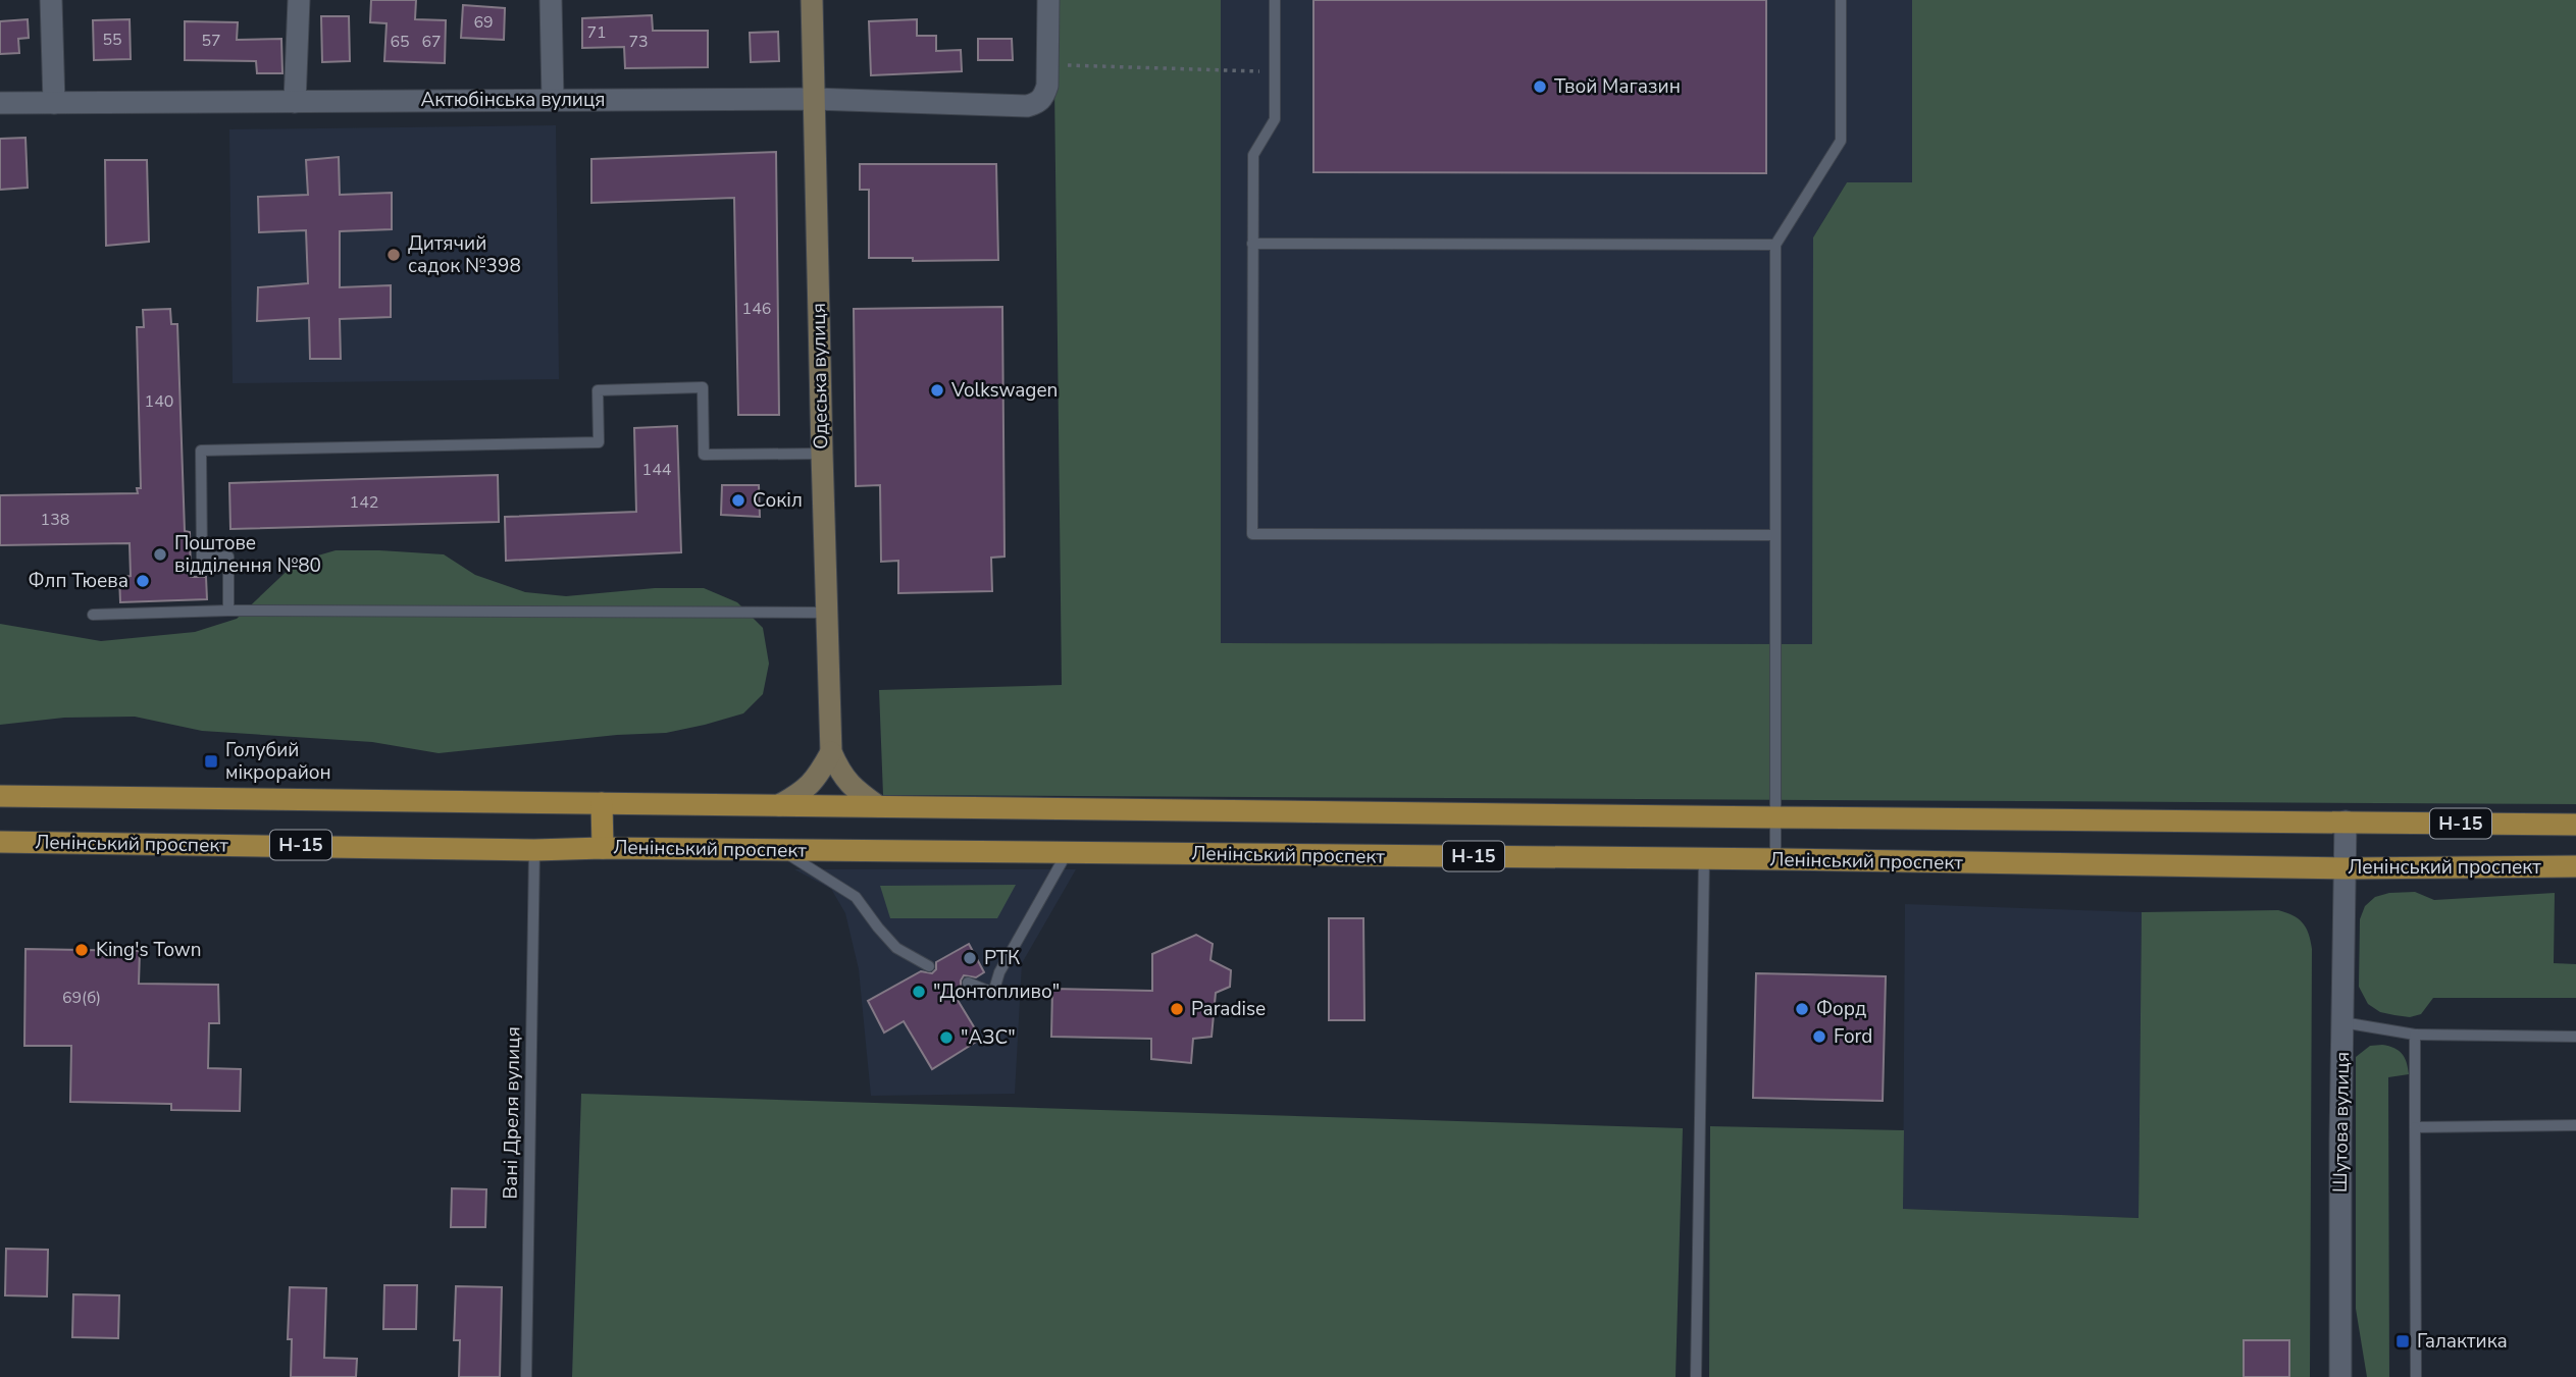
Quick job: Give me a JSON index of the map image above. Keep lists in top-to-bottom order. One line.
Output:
{"streets":{"main road":["Н-15","Ленінський проспект"],"street":["Актюбінська вулиця","Одеська вулиця","Шутова вулиця"],"lane":["Вані Дреля вулиця"]},"crossings":[["Актюбінська вулиця","Одеська вулиця"],["Одеська вулиця","Н-15"],["Н-15","Шутова вулиця"],["Ленінський проспект","Вані Дреля вулиця"],["Ленінський проспект","Шутова вулиця"]],"places":{"other":["Твой Магазин","Дитячий садок №398","Volkswagen","Сокіл","Поштове відділення №80","Флп Тюева","King's Town","РТК","\"Донтопливо\"","Paradise","Форд","Ford","\"АЗС\""],"transit":["Голубий мікрорайон","Галактика"]},"house_numbers":["69","71","55","57","65","67","73","146","140","144","142","138","69(б)"]}
